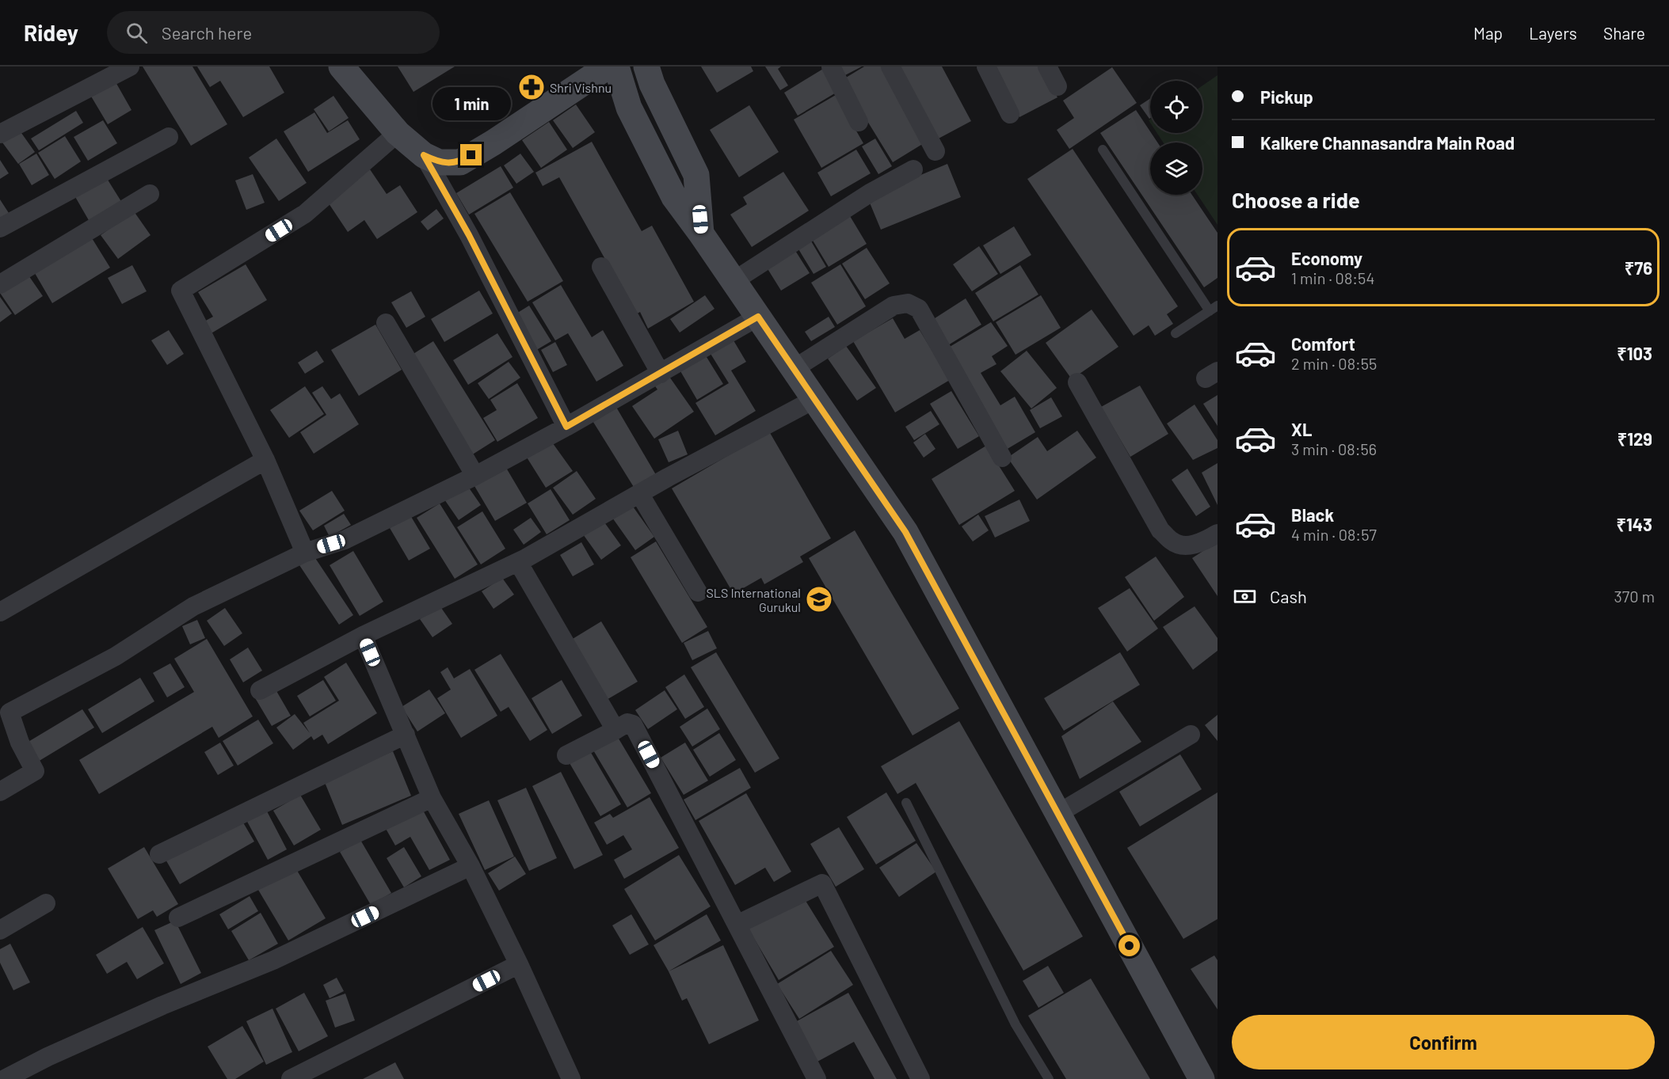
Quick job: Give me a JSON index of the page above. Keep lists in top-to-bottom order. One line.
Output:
{"places":{"pharmacy":["Shri Vishnu"],"school or university":["SLS International Gurukul"]},"page":{"header":"Ridey","search":"Search here","nav":["Map","Layers","Share"],"banner":["Pickup","Kalkere Channasandra Main Road"],"bubble":"1 min","heading":"Choose a ride","list":[{"name":"Economy","note":"1 min · 08:54","value":"₹76"},{"name":"Comfort","note":"2 min · 08:55","value":"₹103"},{"name":"XL","note":"3 min · 08:56","value":"₹129"},{"name":"Black","note":"4 min · 08:57","value":"₹143"}],"pay":["Cash","370 m"],"buttons":"Confirm"}}
